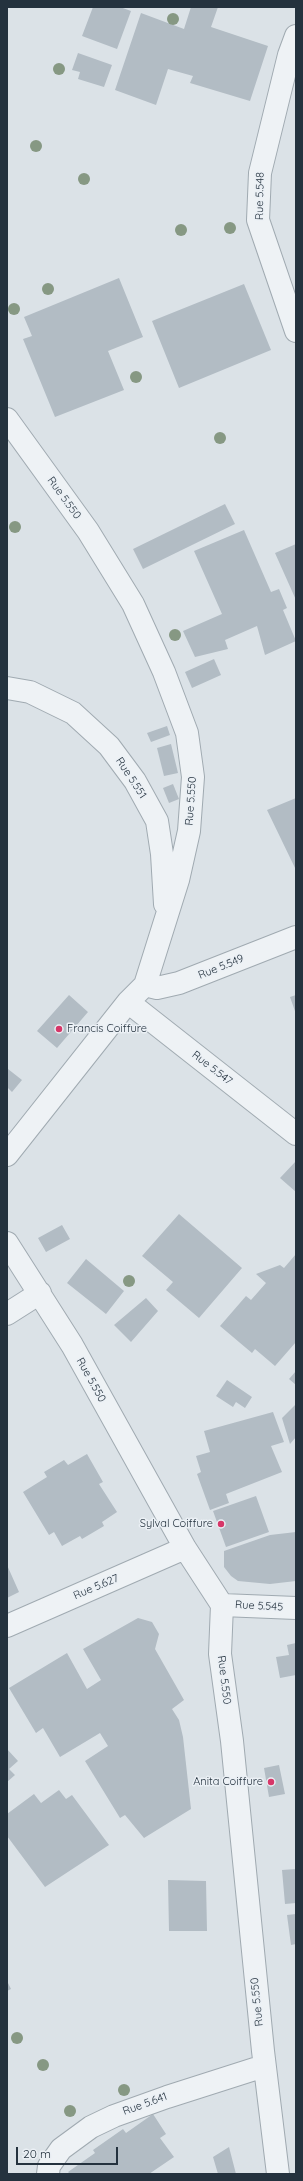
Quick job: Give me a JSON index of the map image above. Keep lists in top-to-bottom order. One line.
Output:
{"streets":{"street":["Rue 5.548","Rue 5.550","Rue 5.551","Rue 5.549","Rue 5.547","Rue 5.627","Rue 5.545","Rue 5.641"]},"crossings":[["Rue 5.550","Rue 5.551"],["Rue 5.550","Rue 5.549"],["Rue 5.550","Rue 5.547"],["Rue 5.550","Rue 5.627"],["Rue 5.550","Rue 5.545"],["Rue 5.550","Rue 5.641"]],"places":["Francis Coiffure","Sylval Coiffure","Anita Coiffure"],"scale_bar":"20 m"}
